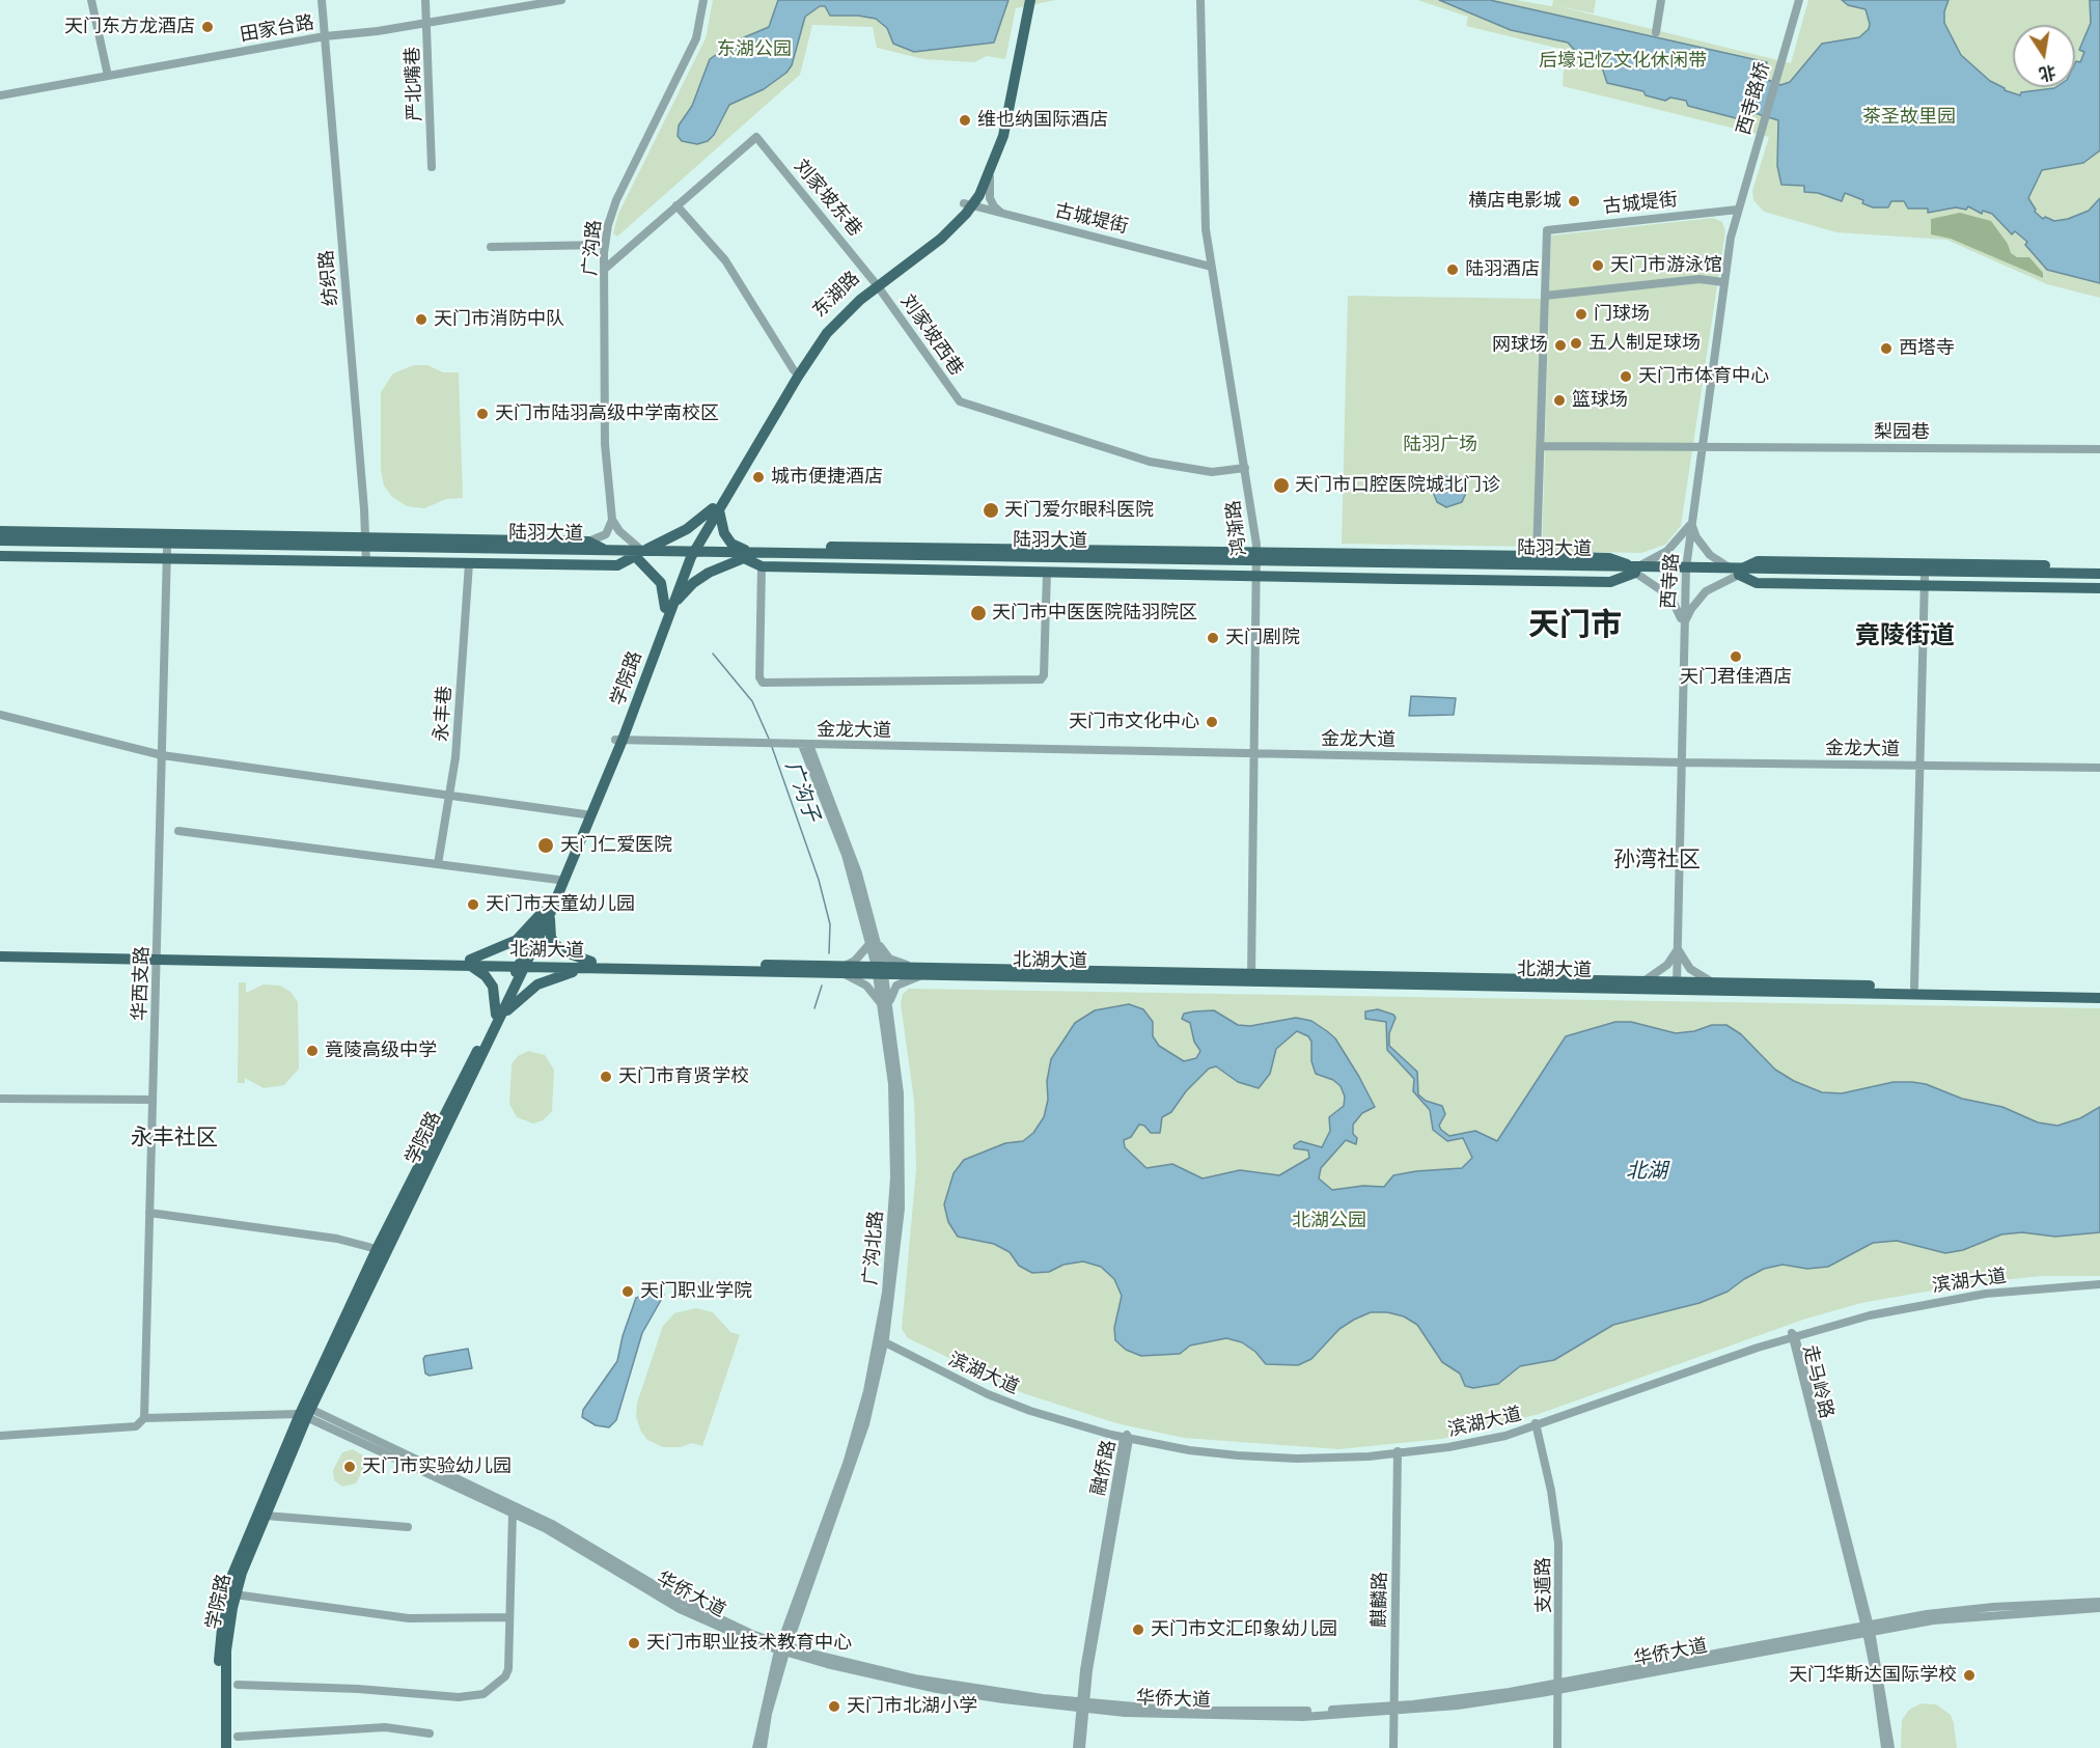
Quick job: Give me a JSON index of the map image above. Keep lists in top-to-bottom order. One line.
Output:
{"streets":{"main road":["东湖路","陆羽大道","学院路","北湖大道"],"street":["田家台路","严北嘴巷","西寺路桥","刘家坡东巷","古城堤街","广沟路","纺织路","刘家坡西巷","梨园巷","鸿渐路","西寺路","永丰巷","金龙大道","华西支路","广沟北路","滨湖大道","走马岭路","融侨路","支遁路","华侨大道","麒麟路"]},"crossings":[["田家台路","严北嘴巷"],["田家台路","纺织路"],["西寺路桥","西寺路"],["刘家坡东巷","东湖路"],["刘家坡东巷","刘家坡西巷"],["古城堤街","东湖路"],["古城堤街","鸿渐路"],["古城堤街","西寺路"],["纺织路","陆羽大道"],["东湖路","刘家坡西巷"],["东湖路","陆羽大道"],["东湖路","学院路"],["刘家坡西巷","鸿渐路"],["梨园巷","西寺路"],["鸿渐路","陆羽大道"],["鸿渐路","金龙大道"],["鸿渐路","北湖大道"],["陆羽大道","西寺路"],["陆羽大道","学院路"],["西寺路","金龙大道"],["西寺路","北湖大道"],["学院路","金龙大道"],["学院路","北湖大道"],["学院路","华侨大道"],["金龙大道","广沟北路"],["北湖大道","华西支路"],["北湖大道","广沟北路"],["广沟北路","滨湖大道"],["广沟北路","华侨大道"],["滨湖大道","走马岭路"],["滨湖大道","融侨路"],["滨湖大道","支遁路"],["滨湖大道","麒麟路"],["走马岭路","华侨大道"],["融侨路","华侨大道"],["支遁路","华侨大道"],["华侨大道","麒麟路"]],"districts":["天门市","竟陵街道","孙湾社区","永丰社区"],"water":["广沟子","北湖"],"parks":["东湖公园","后壕记忆文化休闲带","茶圣故里园","陆羽广场","北湖公园"],"places":["天门东方龙酒店","维也纳国际酒店","横店电影城","天门市游泳馆","陆羽酒店","门球场","天门市消防中队","五人制足球场","网球场","西塔寺","天门市体育中心","篮球场","天门市陆羽高级中学南校区","城市便捷酒店","天门市口腔医院城北门诊","天门爱尔眼科医院","天门市中医医院陆羽院区","天门剧院","天门君佳酒店","天门市文化中心","天门仁爱医院","天门市天童幼儿园","竟陵高级中学","天门市育贤学校","天门职业学院","天门市实验幼儿园","天门市文汇印象幼儿园","天门市职业技术教育中心","天门华斯达国际学校","天门市北湖小学"],"north":"bottom"}
